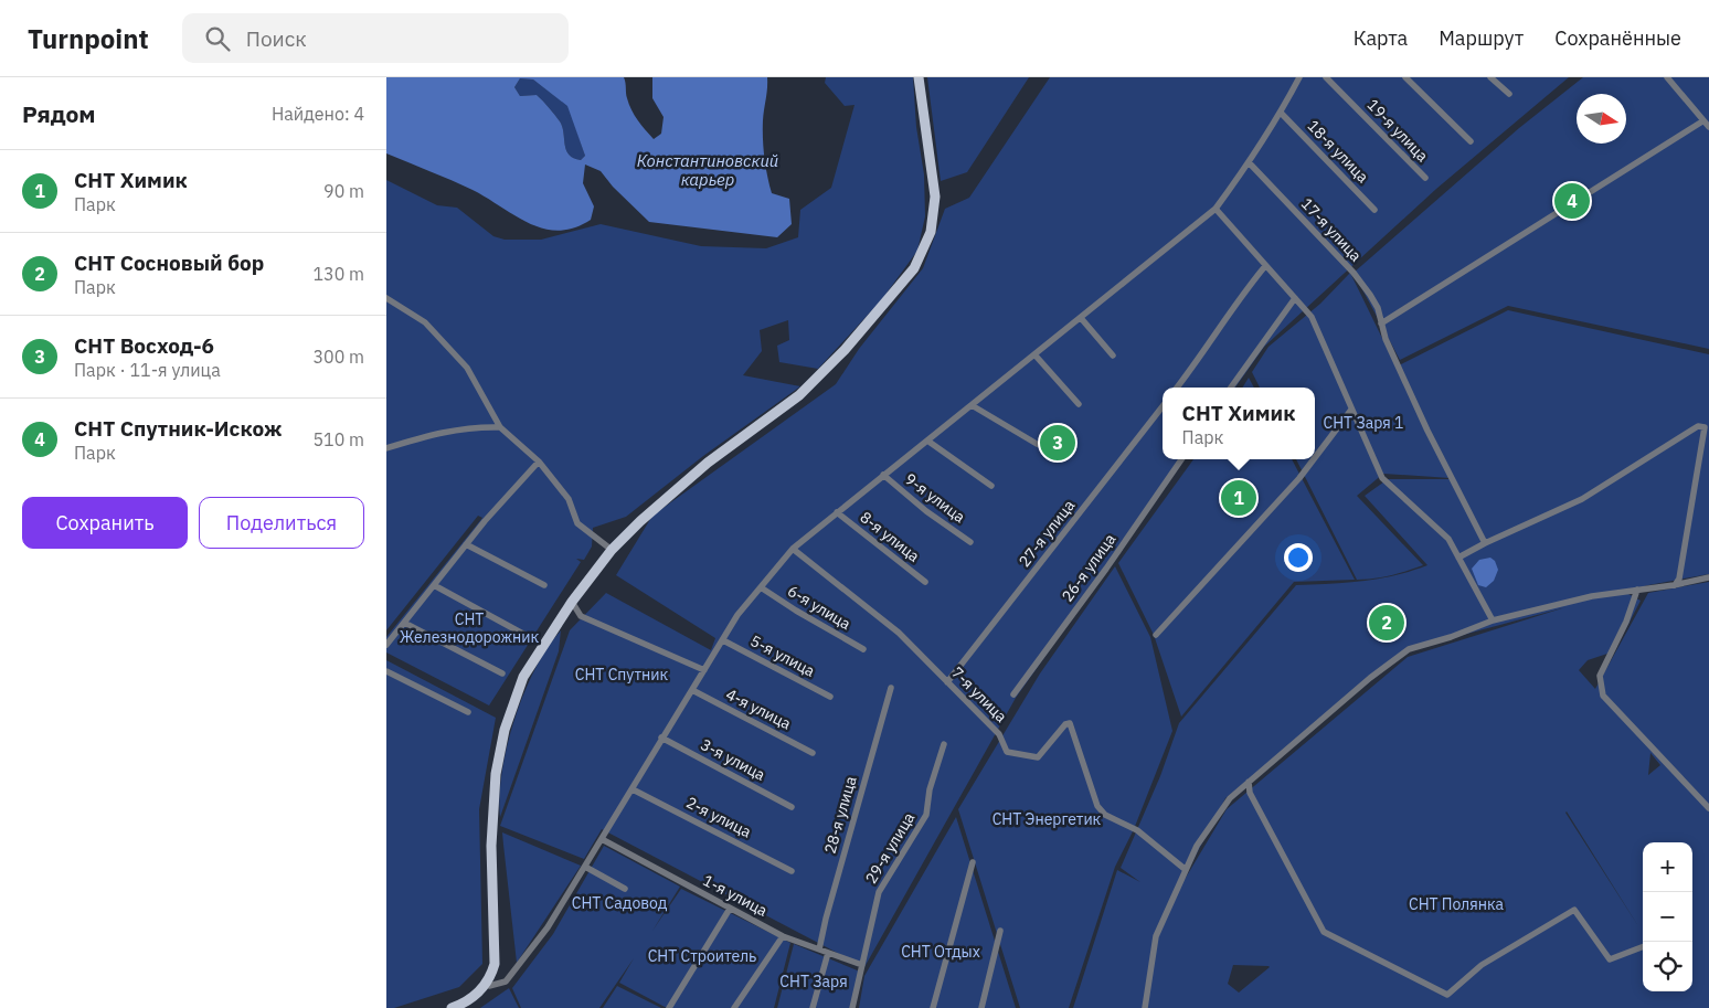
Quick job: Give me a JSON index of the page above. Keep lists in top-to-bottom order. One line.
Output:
{"streets":{"street":["19-я улица","18-я улица","17-я улица","9-я улица","27-я улица","8-я улица","26-я улица","6-я улица","5-я улица","7-я улица","4-я улица","3-я улица","28-я улица","2-я улица","29-я улица","1-я улица"]},"crossings":[["27-я улица","7-я улица"],["28-я улица","1-я улица"],["29-я улица","1-я улица"]],"water":["Константиновский карьер"],"parks":["СНТ Заря 1","СНТ Железнодорожник","СНТ Спутник","СНТ Энергетик","СНТ Садовод","СНТ Полянка","СНТ Отдых","СНТ Строитель","СНТ Заря"],"north":"right","page":{"header":"Turnpoint","search":"Поиск","nav":["Карта","Маршрут","Сохранённые"],"heading":["Рядом","Найдено: 4"],"list":[{"mark":"1","name":"СНТ Химик","note":"Парк","value":"90 m"},{"mark":"2","name":"СНТ Сосновый бор","note":"Парк","value":"130 m"},{"mark":"3","name":"СНТ Восход-6","note":"Парк · 11-я улица","value":"300 m"},{"mark":"4","name":"СНТ Спутник-Искож","note":"Парк","value":"510 m"}],"pins":["4","3","1","2"],"popup":["СНТ Химик","Парк"],"buttons":["Сохранить","Поделиться"],"map_buttons":["+","−"]}}
